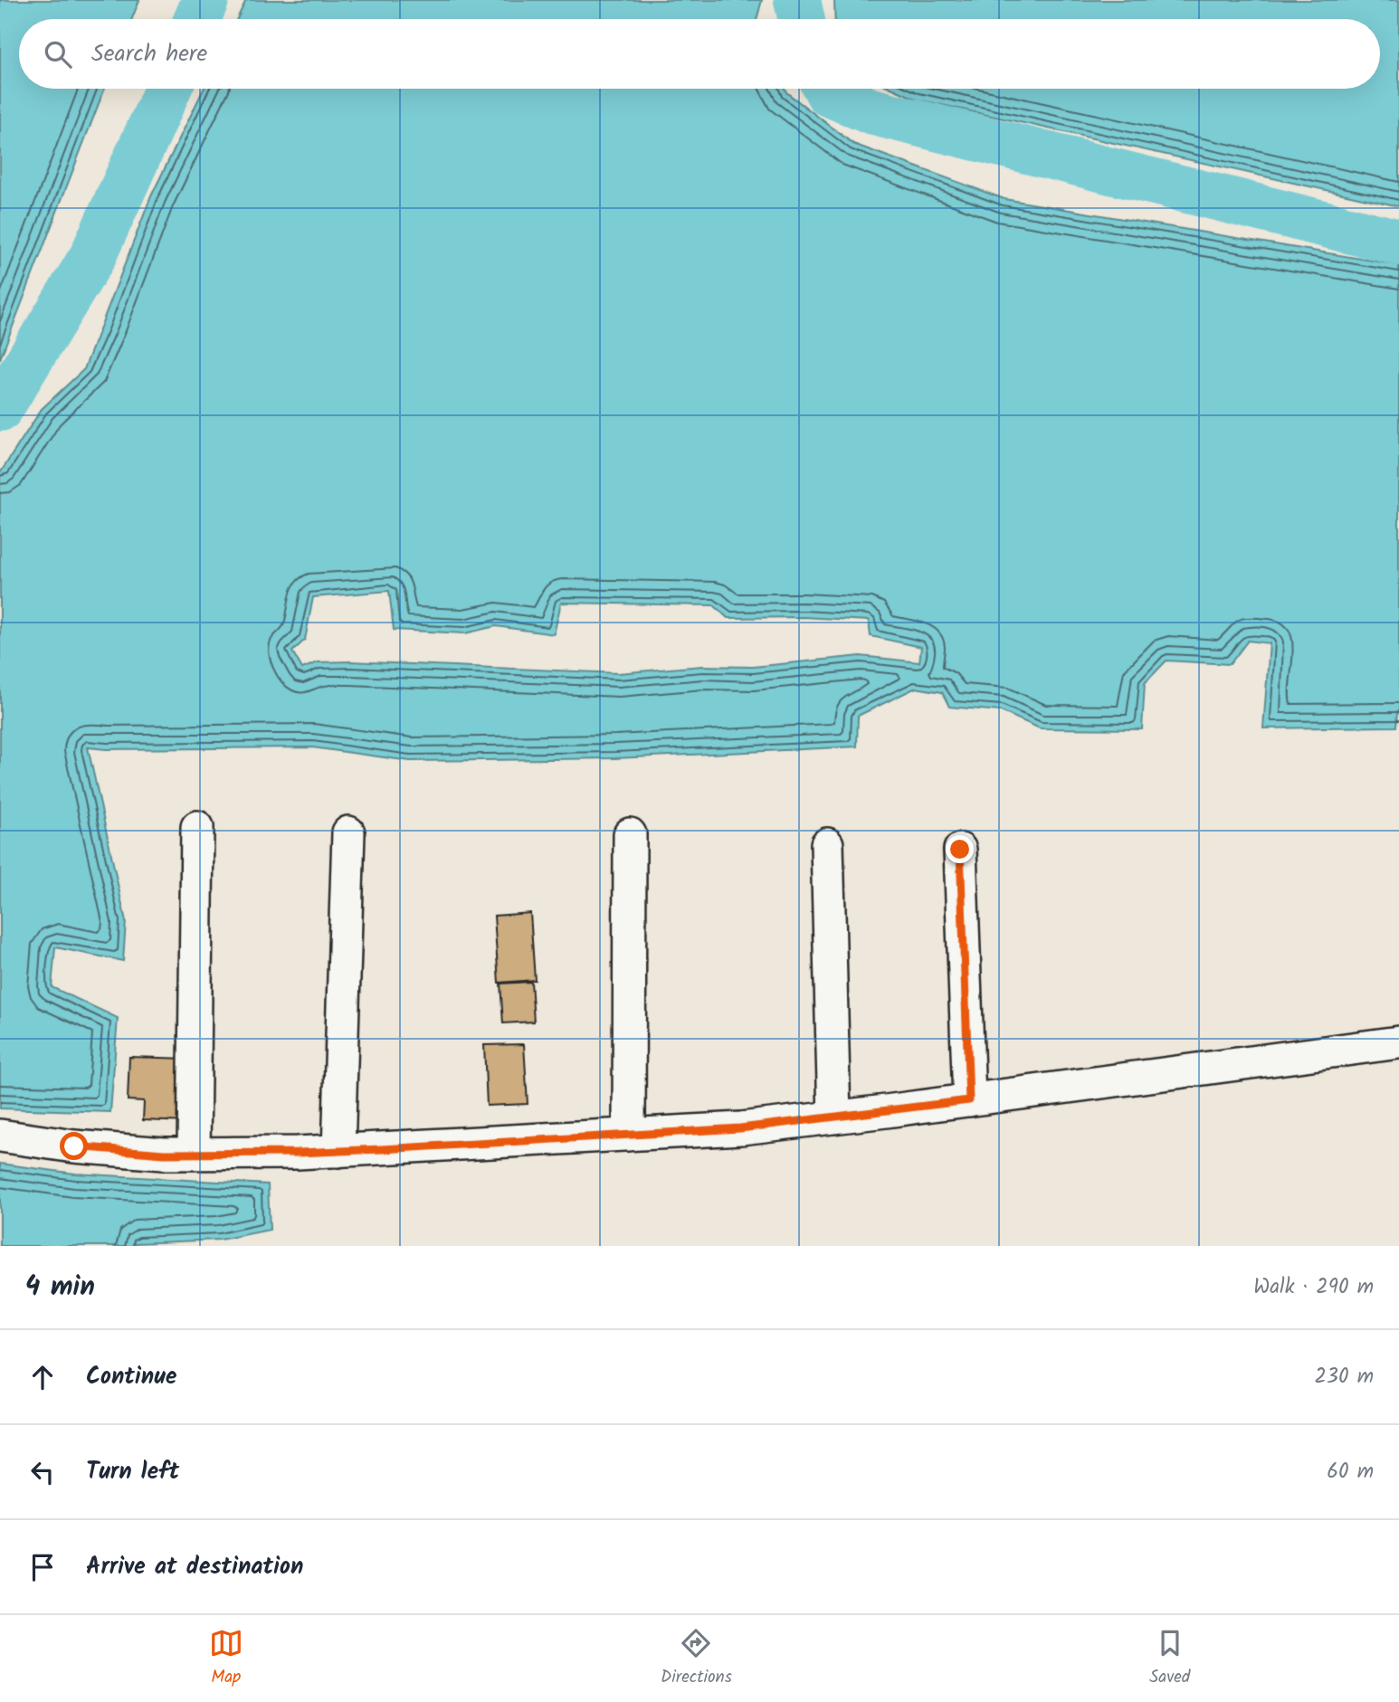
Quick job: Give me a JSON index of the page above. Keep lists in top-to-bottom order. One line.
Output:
{"page":{"search":"Search here","heading":["4 min","Walk · 290 m"],"list":[["Continue","230 m"],["Turn left","60 m"],"Arrive at destination"],"nav":["Map","Directions","Saved"]}}
